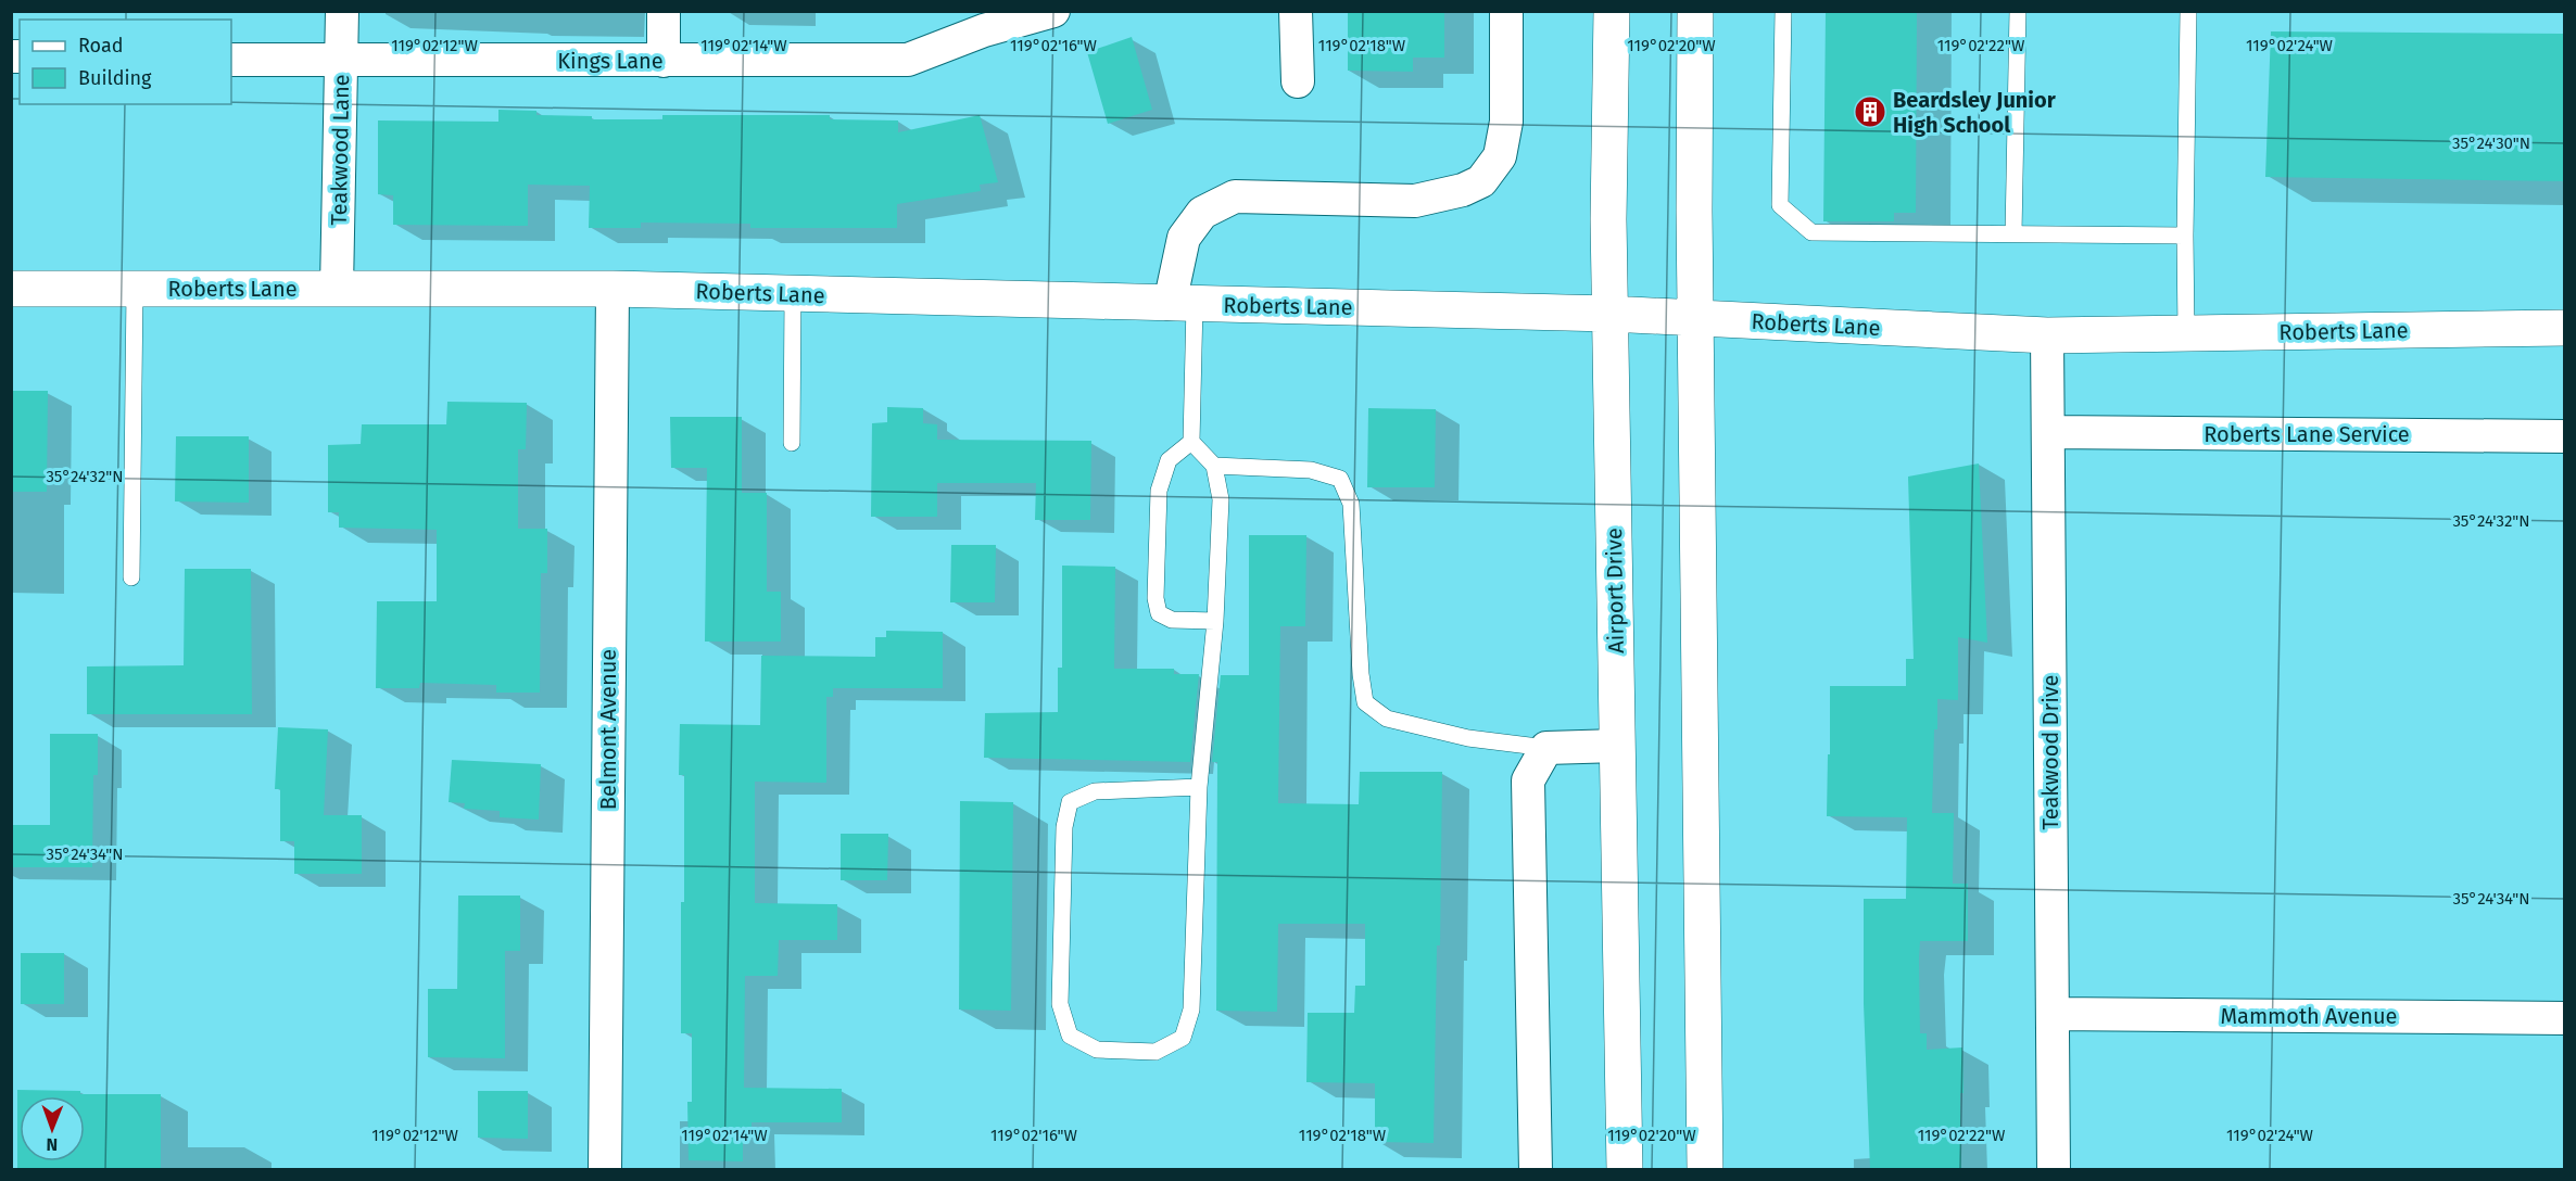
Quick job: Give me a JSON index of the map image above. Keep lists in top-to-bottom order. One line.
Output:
{"streets":{"main road":["Roberts Lane","Airport Drive"],"street":["Kings Lane","Teakwood Lane","Roberts Lane Service","Belmont Avenue","Teakwood Drive","Mammoth Avenue"]},"crossings":[["Kings Lane","Teakwood Lane"],["Teakwood Lane","Roberts Lane"],["Roberts Lane","Airport Drive"],["Roberts Lane","Belmont Avenue"],["Roberts Lane","Teakwood Drive"],["Roberts Lane Service","Teakwood Drive"],["Teakwood Drive","Mammoth Avenue"]],"places":{"building":["Beardsley Junior High School"]},"legend":["Road","Building"],"north":"bottom","coordinates":["119°02'12\"W","119°02'14\"W","119°02'16\"W","119°02'18\"W","119°02'20\"W","119°02'22\"W","119°02'24\"W","35°24'30\"N","35°24'32\"N","35°24'34\"N"]}
